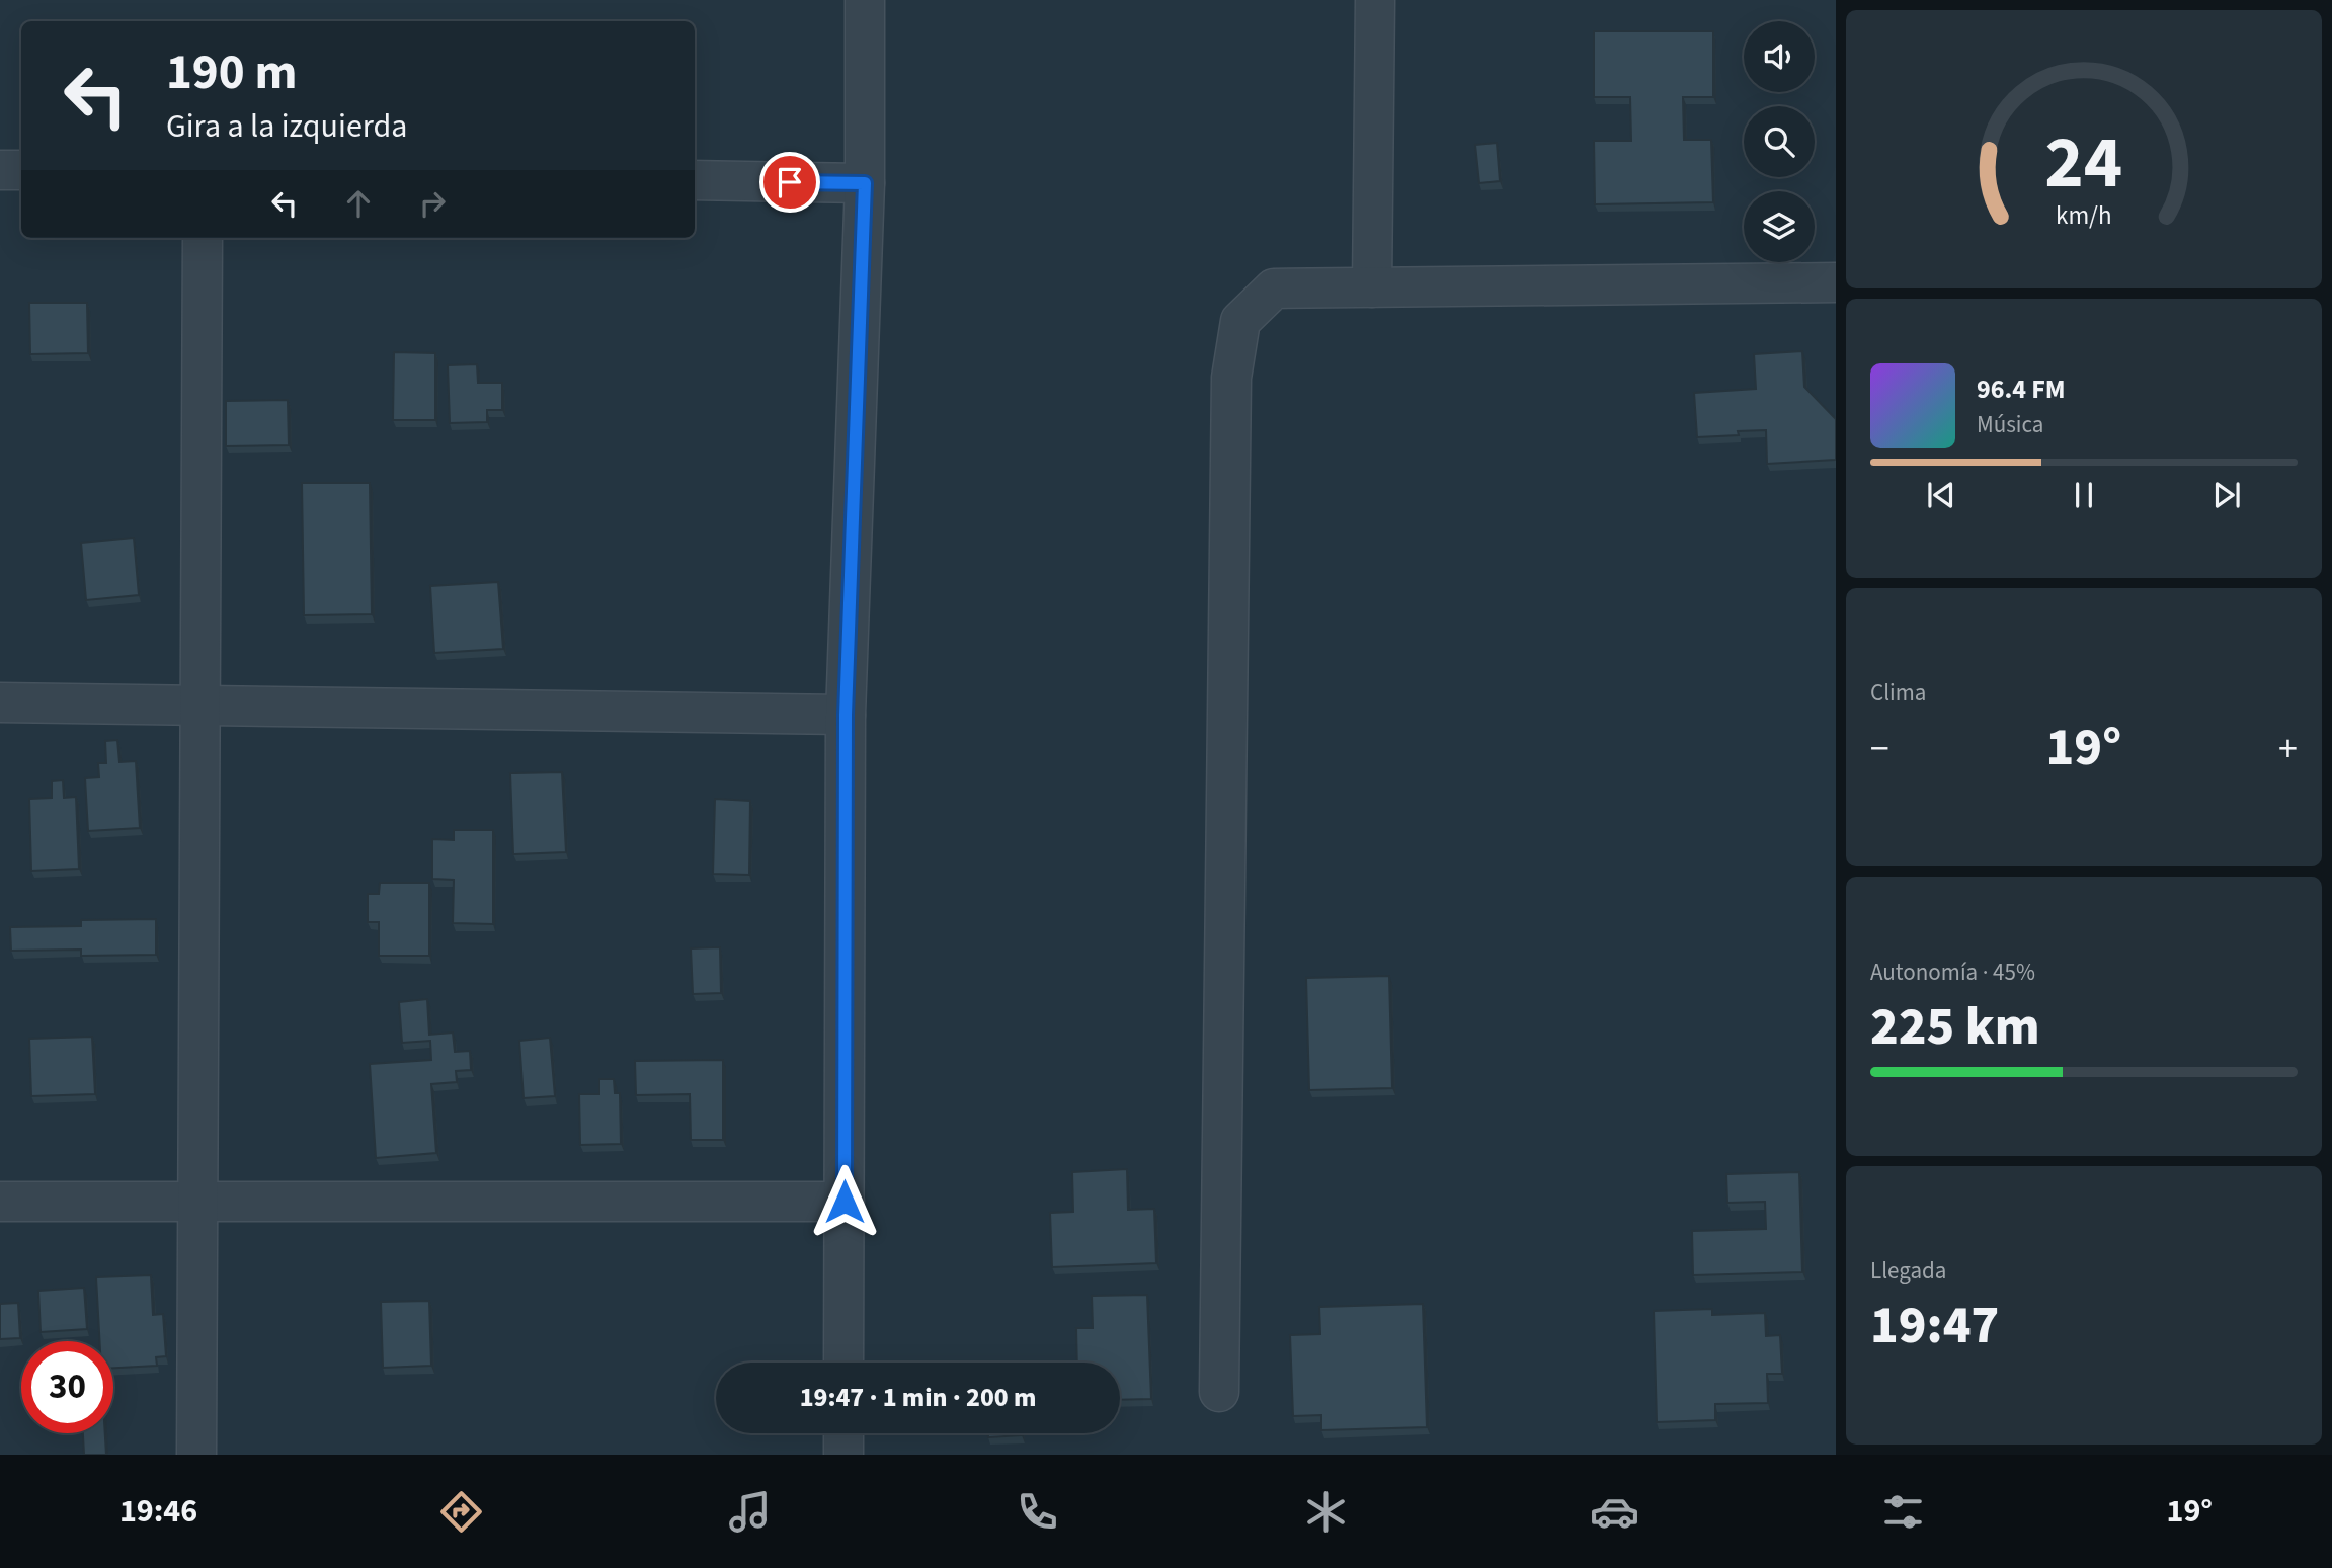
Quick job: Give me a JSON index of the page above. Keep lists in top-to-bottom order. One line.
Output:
{"page":{"turn":["190 m","Gira a la izquierda"],"song":["96.4 FM","Música"],"tile":["Clima",["Autonomía · 45%","225 km"],["Llegada","19:47"]],"heat":["−","19°","+"],"limit":"30","trip":"19:47 · 1 min · 200 m","tabs":["19:46","19°"],"gauge":["24","km/h"]}}
